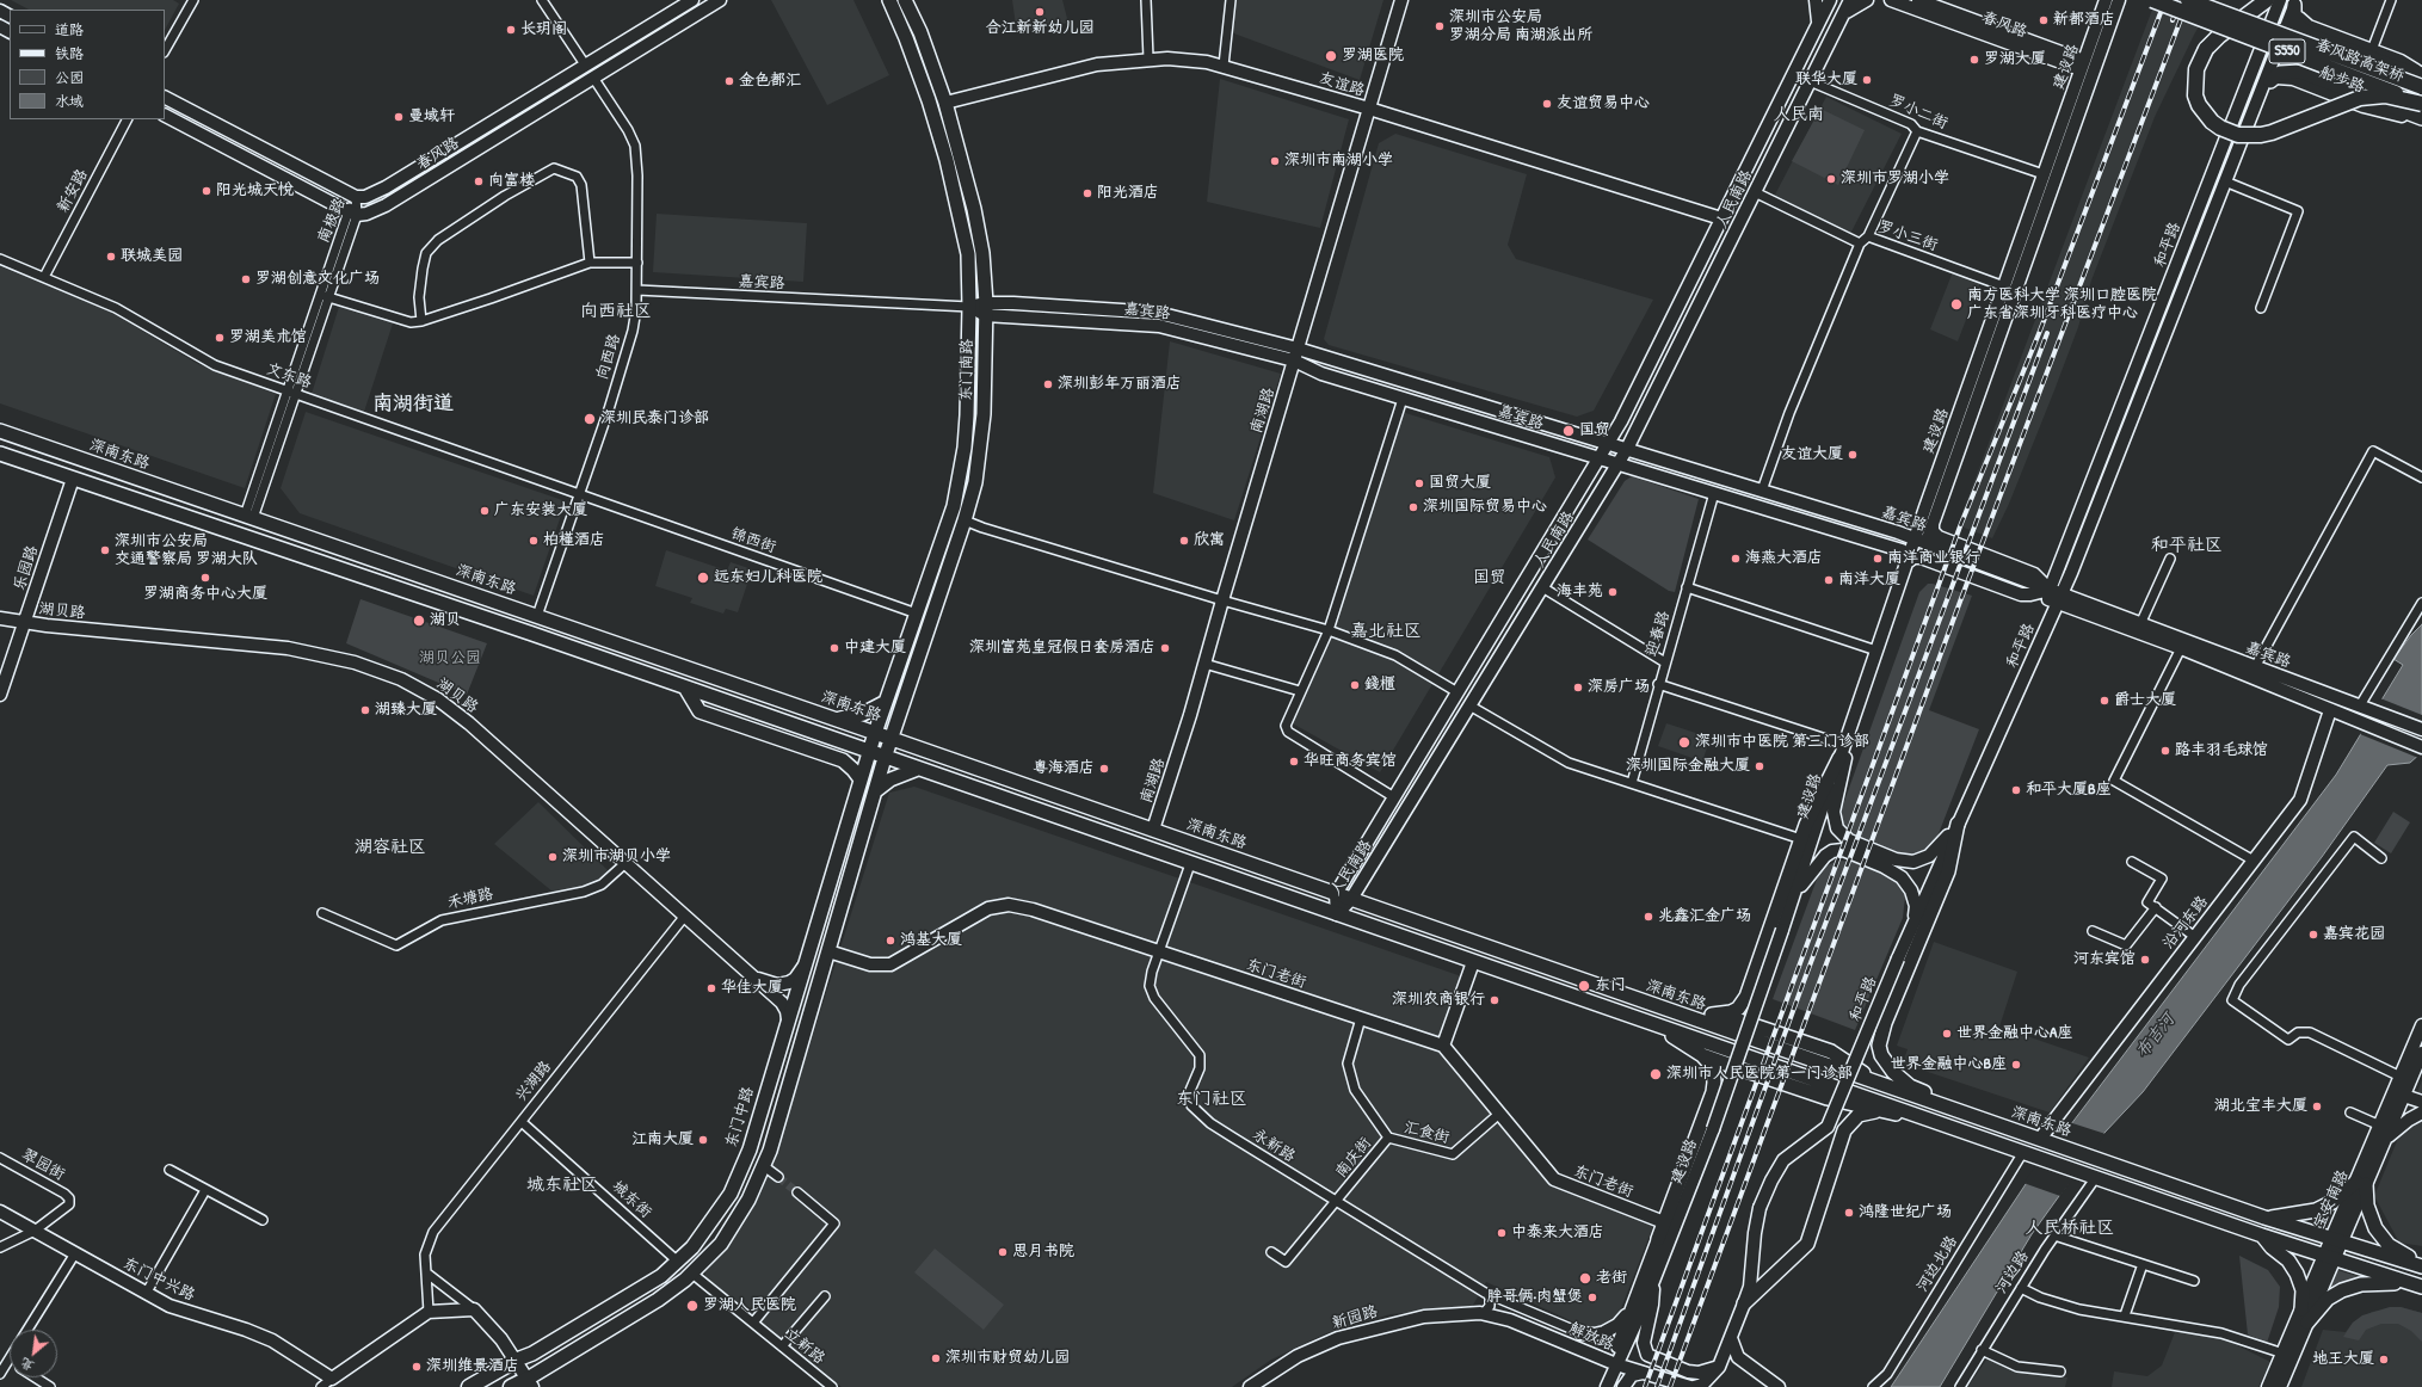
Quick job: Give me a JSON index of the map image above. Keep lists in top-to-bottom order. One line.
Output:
{"streets":{"highway":["S550","春风路高架桥","东门中路"],"main road":["春风路","建设路","船步路","友谊路","人民南路","和平路","嘉宾路","东门南路","南湖路","深南东路","乐园路","湖贝路","沿河东路","东门老街","宝安南路","东门中兴路","新园路","解放路"],"street":["罗小二街","新安路","南极路","罗小三街","向西路","文东路","锦西街","迎春路","禾塘路","兴湖路","汇食街","永新路","南庆街","翠园街","城东街","河边北路","河边路","立新路"]},"crossings":[["春风路","建设路"],["春风路","南极路"],["春风路","向西路"],["建设路","罗小二街"],["建设路","罗小三街"],["建设路","嘉宾路"],["建设路","解放路"],["船步路","和平路"],["友谊路","人民南路"],["友谊路","东门南路"],["友谊路","南湖路"],["罗小二街","人民南路"],["新安路","文东路"],["人民南路","罗小三街"],["人民南路","嘉宾路"],["人民南路","深南东路"],["南极路","文东路"],["南极路","深南东路"],["和平路","嘉宾路"],["嘉宾路","向西路"],["嘉宾路","东门南路"],["嘉宾路","南湖路"],["嘉宾路","迎春路"],["嘉宾路","沿河东路"],["向西路","文东路"],["向西路","深南东路"],["向西路","锦西街"],["东门南路","深南东路"],["东门南路","锦西街"],["东门南路","东门中路"],["文东路","锦西街"],["南湖路","深南东路"],["深南东路","沿河东路"],["深南东路","东门中路"],["深南东路","宝安南路"],["乐园路","湖贝路"],["湖贝路","禾塘路"],["湖贝路","兴湖路"],["湖贝路","东门中路"],["东门老街","汇食街"],["东门老街","永新路"],["东门老街","南庆街"],["兴湖路","城东街"],["东门中路","城东街"],["汇食街","南庆街"],["永新路","南庆街"],["翠园街","东门中兴路"],["新园路","解放路"]],"districts":["人民南","向西社区","南湖街道","和平社区","国贸","嘉北社区","湖容社区","东门社区","城东社区","人民桥社区"],"water":["布吉河"],"parks":["湖贝公园"],"places":["合江新新幼儿园","新都酒店","深圳市公安局 罗湖分局 南湖派出所","长玥阁","罗湖医院","罗湖大厦","联华大厦","金色都汇","友谊贸易中心","曼域轩","深圳市南湖小学","深圳市罗湖小学","向富楼","阳光城天悦","阳光酒店","联城美园","罗湖创意文化广场","南方医科大学 深圳口腔医院 广东省深圳牙科医疗中心","罗湖美术馆","深圳彭年万丽酒店","深圳民泰门诊部","国贸","友谊大厦","国贸大厦","深圳国际贸易中心","广东安装大厦","柏槿酒店","欣寓","深圳市公安局 交通警察局 罗湖大队","海燕大酒店","南洋商业银行","罗湖商务中心大厦","远东妇儿科医院","南洋大厦","海丰苑","湖贝","中建大厦","深圳富苑皇冠假日套房酒店","錢櫃","深房广场","爵士大厦","湖臻大厦","深圳市中医院 第三门诊部","路丰羽毛球馆","华旺商务宾馆","深圳国际金融大厦","粤海酒店","和平大厦B座","深圳市湖贝小学","兆鑫汇金广场","嘉宾花园","鸿基大厦","河东宾馆","东门","华佳大厦","深圳农商银行","世界金融中心A座","世界金融中心B座","深圳市人民医院第一门诊部","湖北宝丰大厦","江南大厦","鸿隆世纪广场","中泰来大酒店","思月书院","老街","胖哥俩·肉蟹煲","罗湖人民医院","深圳市财贸幼儿园","地王大厦","深圳维景酒店"],"legend":["道路","铁路","公园","水域"],"north":"bottom left"}
